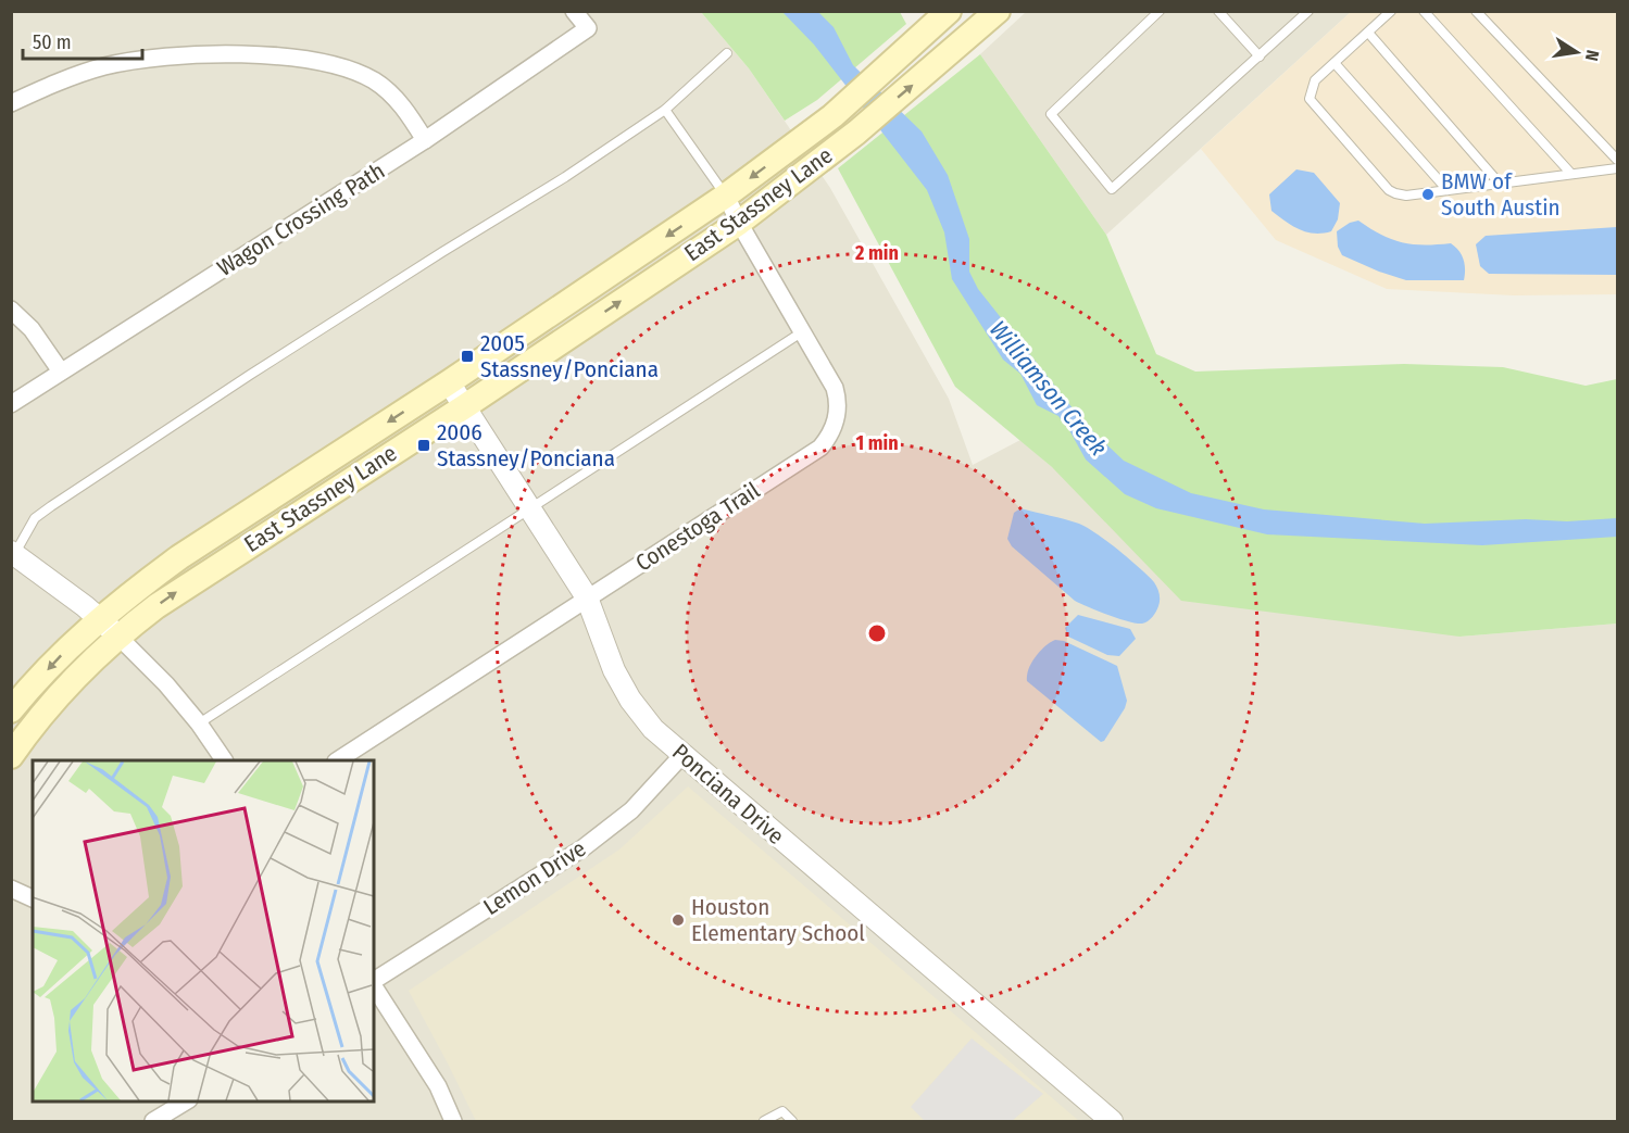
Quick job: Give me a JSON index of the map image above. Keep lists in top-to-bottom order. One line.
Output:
{"streets":{"main road":["East Stassney Lane"],"street":["Wagon Crossing Path","Conestoga Trail","Ponciana Drive","Lemon Drive"]},"crossings":[["East Stassney Lane","Conestoga Trail"],["East Stassney Lane","Ponciana Drive"],["Conestoga Trail","Ponciana Drive"],["Ponciana Drive","Lemon Drive"]],"water":["Williamson Creek"],"places":{"other":["BMW of South Austin","Houston Elementary School"],"transit":["2005 Stassney/Ponciana","2006 Stassney/Ponciana"]},"scale_bar":"50 m","north":"right","rings":["2 min","1 min"]}
